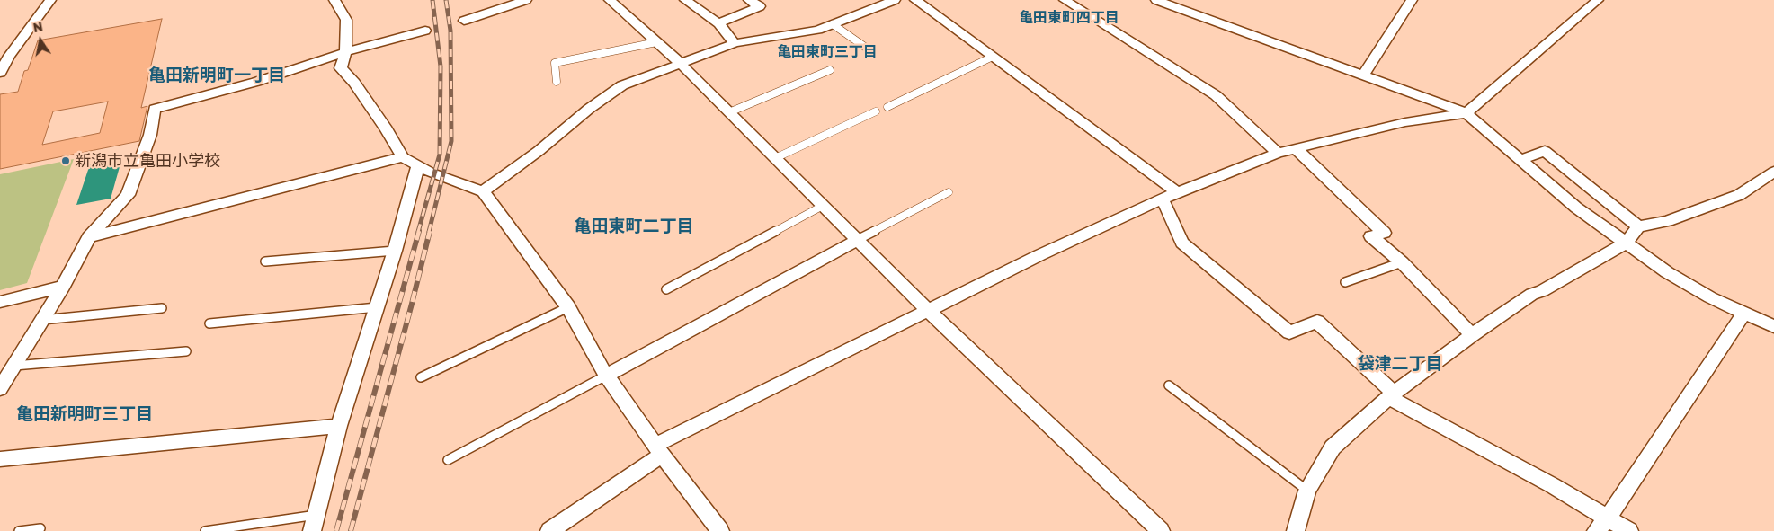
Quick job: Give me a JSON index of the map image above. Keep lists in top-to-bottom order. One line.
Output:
{"districts":["亀田東町四丁目","亀田東町三丁目","亀田新明町一丁目","亀田東町二丁目","袋津二丁目","亀田新明町三丁目"],"places":["新潟市立亀田小学校"],"north":"top"}
